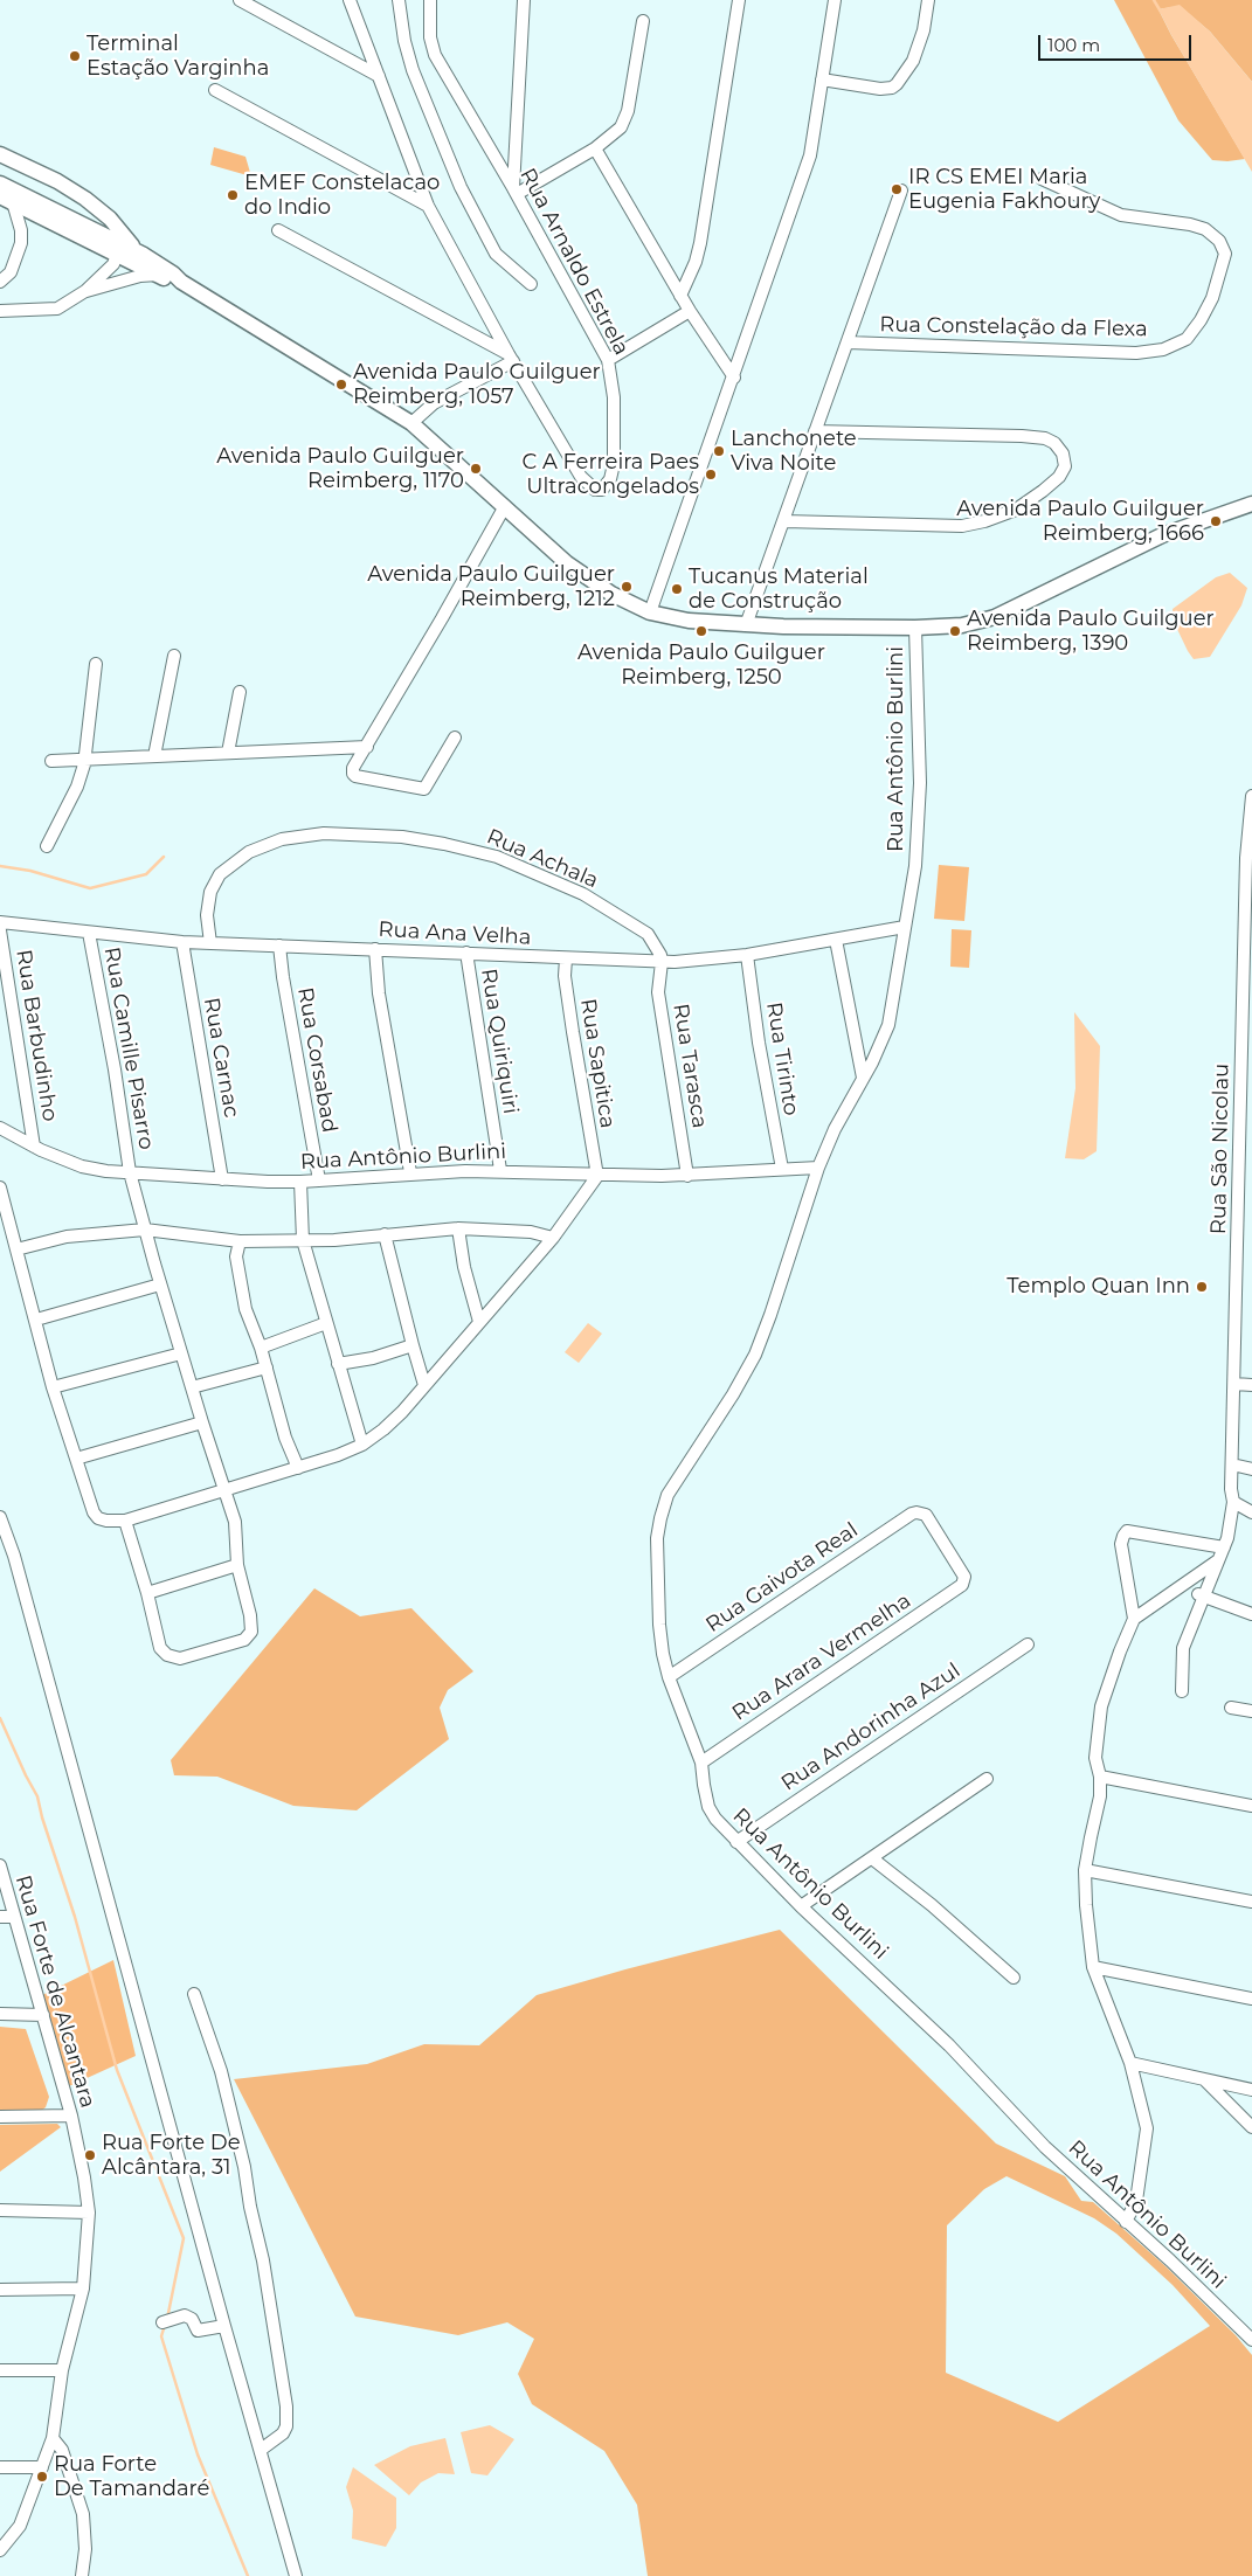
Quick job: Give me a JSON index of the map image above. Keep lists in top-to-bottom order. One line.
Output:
{"streets":{"street":["Rua Arnaldo Estrela","Rua Constelação da Flexa","Rua Antônio Burlini","Rua Achala","Rua Ana Velha","Rua Barbudinho","Rua Quiriquiri","Rua Camille Pisarro","Rua Carnac","Rua Tirinto","Rua Corsabad","Rua Sapitica","Rua Tarasca","Rua São Nicolau","Rua Gaivota Real","Rua Arara Vermelha","Rua Andorinha Azul","Rua Forte de Alcantara"]},"crossings":[["Rua Antônio Burlini","Rua Ana Velha"],["Rua Antônio Burlini","Rua Barbudinho"],["Rua Antônio Burlini","Rua Quiriquiri"],["Rua Antônio Burlini","Rua Camille Pisarro"],["Rua Antônio Burlini","Rua Carnac"],["Rua Antônio Burlini","Rua Tirinto"],["Rua Antônio Burlini","Rua Corsabad"],["Rua Antônio Burlini","Rua Sapitica"],["Rua Antônio Burlini","Rua Tarasca"],["Rua Antônio Burlini","Rua Gaivota Real"],["Rua Antônio Burlini","Rua Arara Vermelha"],["Rua Antônio Burlini","Rua Andorinha Azul"],["Rua Achala","Rua Ana Velha"],["Rua Achala","Rua Tarasca"],["Rua Ana Velha","Rua Quiriquiri"],["Rua Ana Velha","Rua Camille Pisarro"],["Rua Ana Velha","Rua Carnac"],["Rua Ana Velha","Rua Tirinto"],["Rua Ana Velha","Rua Corsabad"],["Rua Ana Velha","Rua Sapitica"],["Rua Ana Velha","Rua Tarasca"],["Rua Gaivota Real","Rua Arara Vermelha"]],"places":["Terminal Estação Varginha","IR CS EMEI Maria Eugenia Fakhoury","EMEF Constelacao do Indio","Avenida Paulo Guilguer Reimberg, 1057","Lanchonete Viva Noite","Avenida Paulo Guilguer Reimberg, 1170","C A Ferreira Paes Ultracongelados","Avenida Paulo Guilguer Reimberg, 1666","Avenida Paulo Guilguer Reimberg, 1212","Tucanus Material de Construção","Avenida Paulo Guilguer Reimberg, 1250","Avenida Paulo Guilguer Reimberg, 1390","Templo Quan Inn","Rua Forte De Alcântara, 31","Rua Forte De Tamandaré"],"scale_bar":"100 m"}
